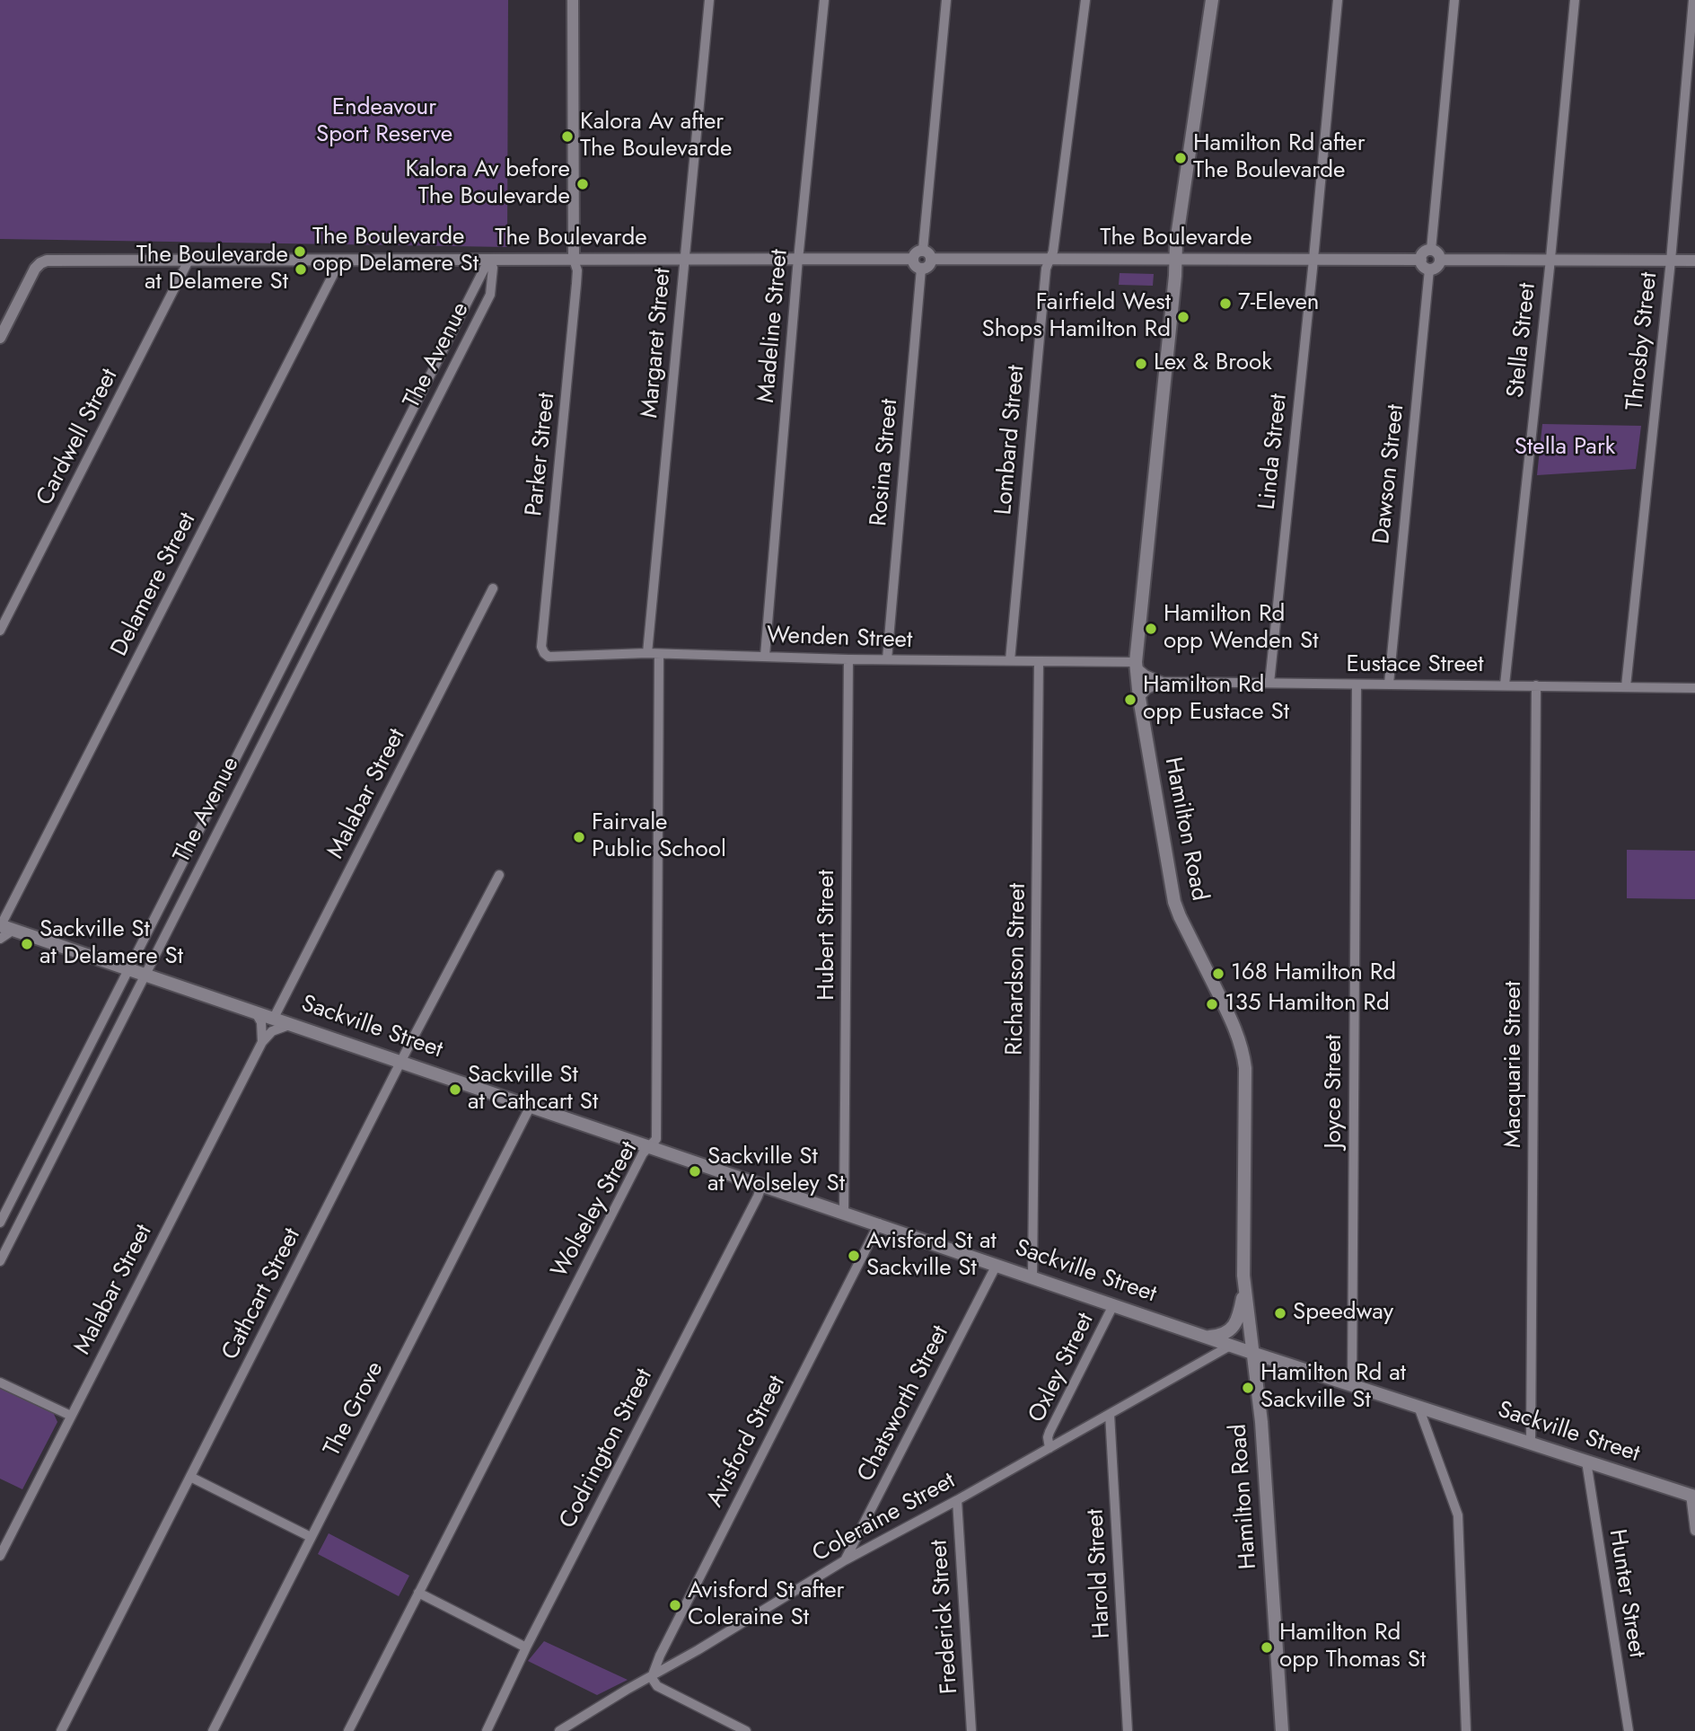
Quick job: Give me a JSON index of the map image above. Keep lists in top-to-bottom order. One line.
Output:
{"streets":{"main road":["Hamilton Road","Sackville Street"],"street":["The Boulevarde","Madeline Street","Stella Street","Throsby Street","Margaret Street","The Avenue","Cardwell Street","Lombard Street","Linda Street","Parker Street","Rosina Street","Dawson Street","Delamere Street","Wenden Street","Eustace Street","Malabar Street","Hubert Street","Richardson Street","Macquarie Street","Joyce Street","Wolseley Street","Cathcart Street","Oxley Street","Chatsworth Street","The Grove","Avisford Street","Codrington Street","Coleraine Street","Harold Street","Hunter Street","Frederick Street"]},"crossings":[["The Boulevarde","Madeline Street"],["The Boulevarde","Margaret Street"],["The Boulevarde","The Avenue"],["The Boulevarde","Cardwell Street"],["The Boulevarde","Lombard Street"],["The Boulevarde","Linda Street"],["The Boulevarde","Parker Street"],["The Boulevarde","Rosina Street"],["The Boulevarde","Dawson Street"],["The Boulevarde","Delamere Street"],["The Boulevarde","Hamilton Road"],["Madeline Street","Wenden Street"],["Stella Street","Eustace Street"],["Throsby Street","Eustace Street"],["Margaret Street","Wenden Street"],["The Avenue","Sackville Street"],["Lombard Street","Wenden Street"],["Linda Street","Eustace Street"],["Parker Street","Wenden Street"],["Rosina Street","Wenden Street"],["Dawson Street","Eustace Street"],["Delamere Street","Sackville Street"],["Wenden Street","Hamilton Road"],["Wenden Street","Hubert Street"],["Wenden Street","Richardson Street"],["Wenden Street","Wolseley Street"],["Eustace Street","Macquarie Street"],["Eustace Street","Joyce Street"],["Malabar Street","Sackville Street"],["Hamilton Road","Sackville Street"],["Hubert Street","Sackville Street"],["Richardson Street","Sackville Street"],["Sackville Street","Macquarie Street"],["Sackville Street","Joyce Street"],["Sackville Street","Wolseley Street"],["Sackville Street","Cathcart Street"],["Sackville Street","Oxley Street"],["Sackville Street","Chatsworth Street"],["Sackville Street","The Grove"],["Sackville Street","Avisford Street"],["Sackville Street","Codrington Street"],["Sackville Street","Coleraine Street"],["Sackville Street","Hunter Street"],["Oxley Street","Coleraine Street"],["Chatsworth Street","Coleraine Street"],["Avisford Street","Coleraine Street"],["Coleraine Street","Harold Street"],["Coleraine Street","Frederick Street"]],"parks":["Endeavour Sport Reserve","Stella Park"],"places":["Kalora Av after The Boulevarde","Hamilton Rd after The Boulevarde","Kalora Av before The Boulevarde","The Boulevarde opp Delamere St","The Boulevarde at Delamere St","7-Eleven","Fairfield West Shops Hamilton Rd","Lex & Brook","Hamilton Rd opp Wenden St","Hamilton Rd opp Eustace St","Fairvale Public School","Sackville St at Delamere St","168 Hamilton Rd","135 Hamilton Rd","Sackville St at Cathcart St","Sackville St at Wolseley St","Avisford St at Sackville St","Speedway","Hamilton Rd at Sackville St","Avisford St after Coleraine St","Hamilton Rd opp Thomas St"]}
